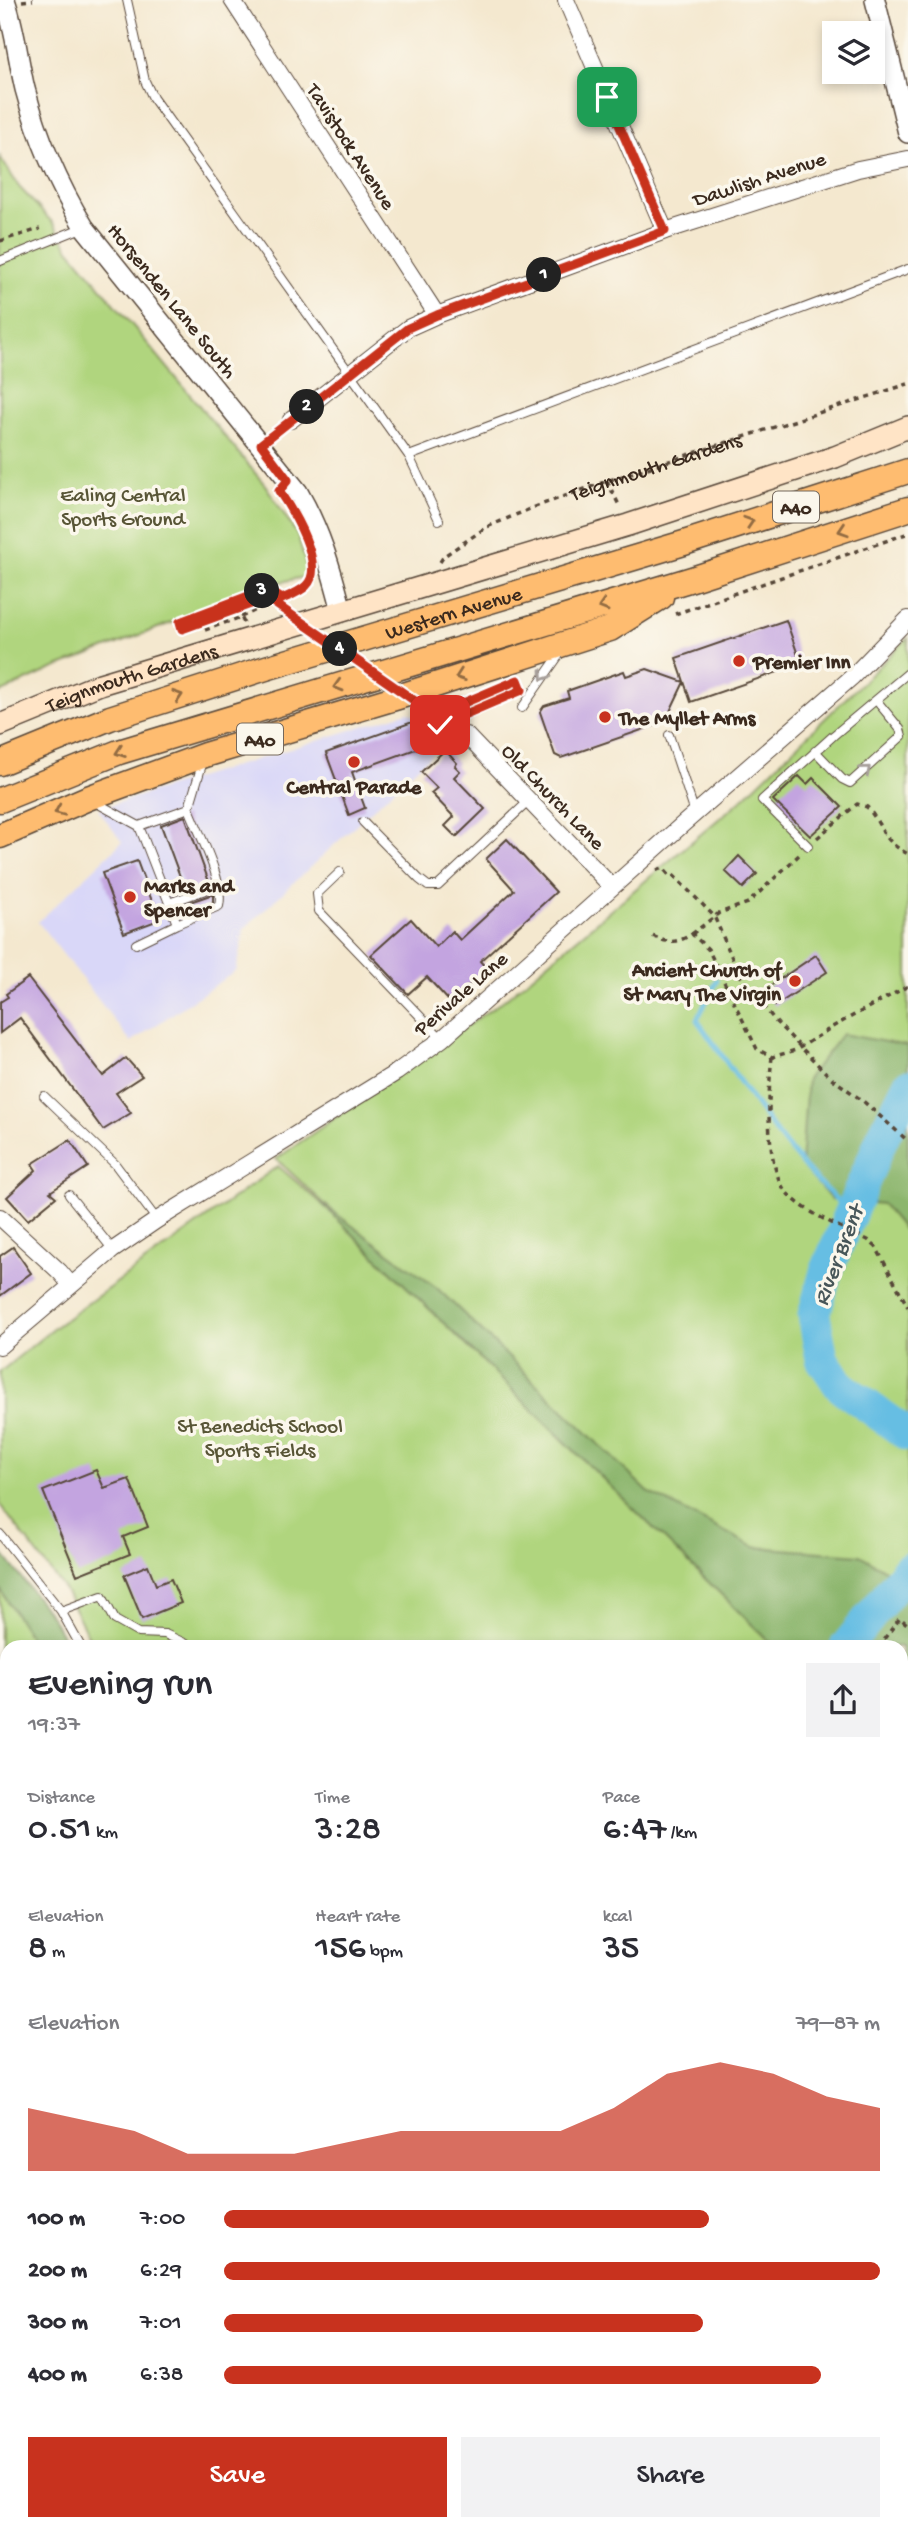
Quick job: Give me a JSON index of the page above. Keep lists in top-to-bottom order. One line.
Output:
{"streets":{"highway":["A40","Western Avenue"],"main road":["Teignmouth Gardens"],"street":["Tavistock Avenue","Dawlish Avenue","Horsenden Lane South","Old Church Lane","Perivale Lane"]},"crossings":[["Tavistock Avenue","Dawlish Avenue"],["Dawlish Avenue","Horsenden Lane South"],["Horsenden Lane South","Teignmouth Gardens"],["A40","Western Avenue"],["Old Church Lane","Perivale Lane"]],"water":["River Brent"],"parks":["Ealing Central Sports Ground","St Benedicts School Sports Fields"],"places":["Premier Inn","The Myllet Arms","Central Parade","Marks and Spencer","Ancient Church of St Mary The Virgin"],"page":{"pins":["1","2","3","4"],"heading":["Evening run","19:37"],"stats":[["Distance","0.51 km"],["Time","3:28"],["Pace","6:47 /km"],["Elevation","8 m"],["Heart rate","156 bpm"],["kcal","35"]],"chart":["Elevation","79–87 m"],"list":[{"name":"100 m","note":"7:00"},{"name":"200 m","note":"6:29"},{"name":"300 m","note":"7:01"},{"name":"400 m","note":"6:38"}],"buttons":["Save","Share"]}}
